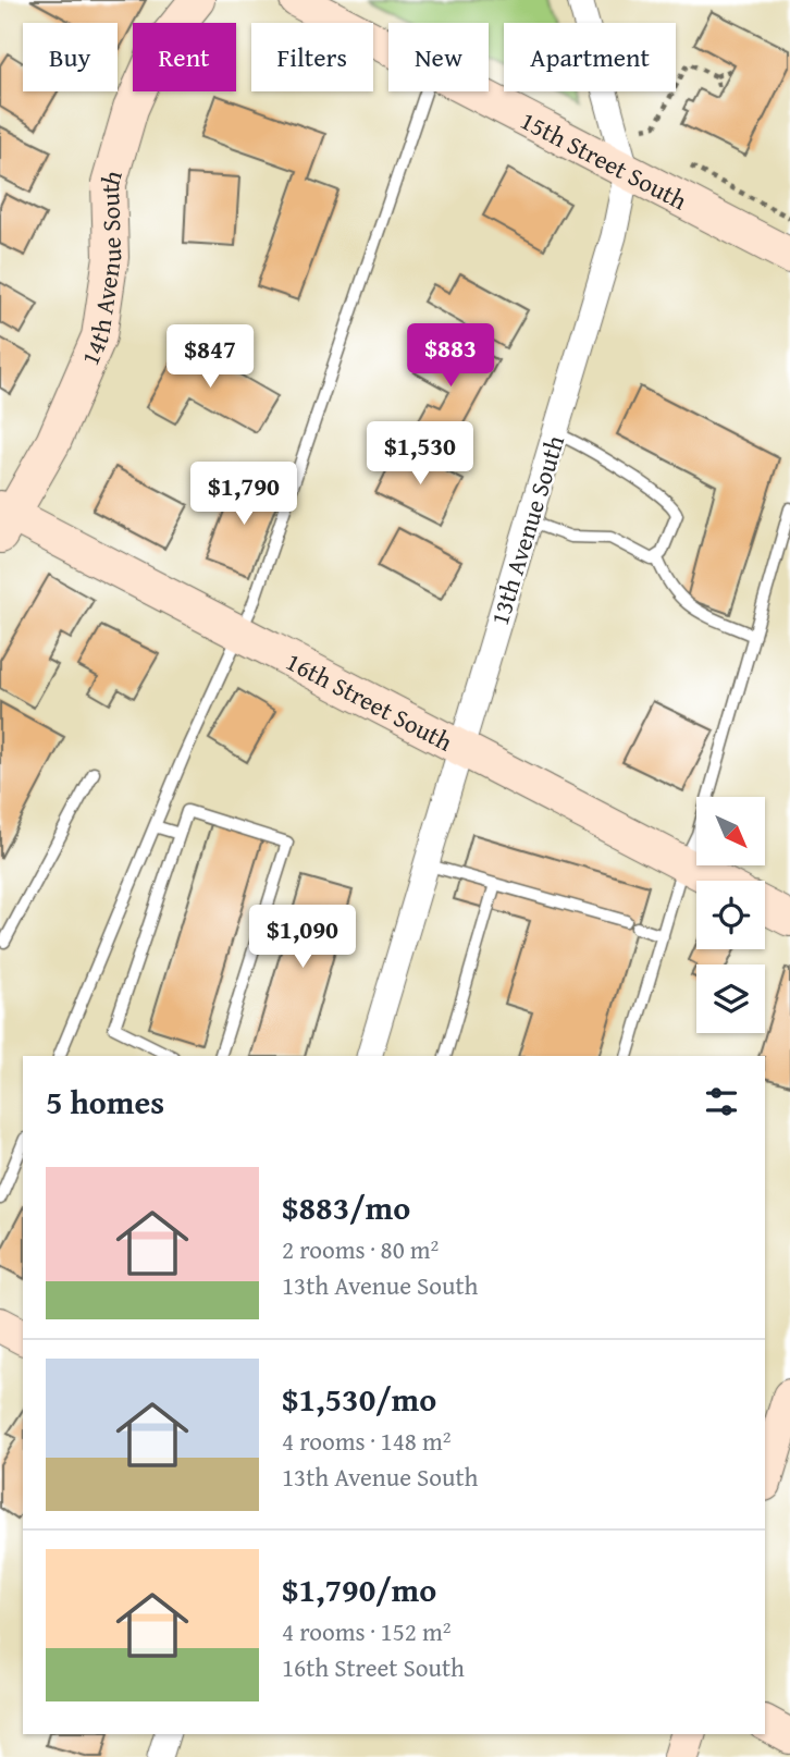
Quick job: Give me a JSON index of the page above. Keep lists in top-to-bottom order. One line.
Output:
{"streets":{"street":["15th Street South","14th Avenue South","13th Avenue South","16th Street South"]},"crossings":[["15th Street South","13th Avenue South"],["14th Avenue South","16th Street South"],["13th Avenue South","16th Street South"]],"north":"bottom right","page":{"chip":["Buy","Rent","Filters","New","Apartment"],"price":["$883","$847","$1,530","$1,790","$1,090"],"heading":"5 homes","list":[{"name":"$883/mo","note":"2 rooms · 80 m² · 13th Avenue South"},{"name":"$1,530/mo","note":"4 rooms · 148 m² · 13th Avenue South"},{"name":"$1,790/mo","note":"4 rooms · 152 m² · 16th Street South"}]}}
